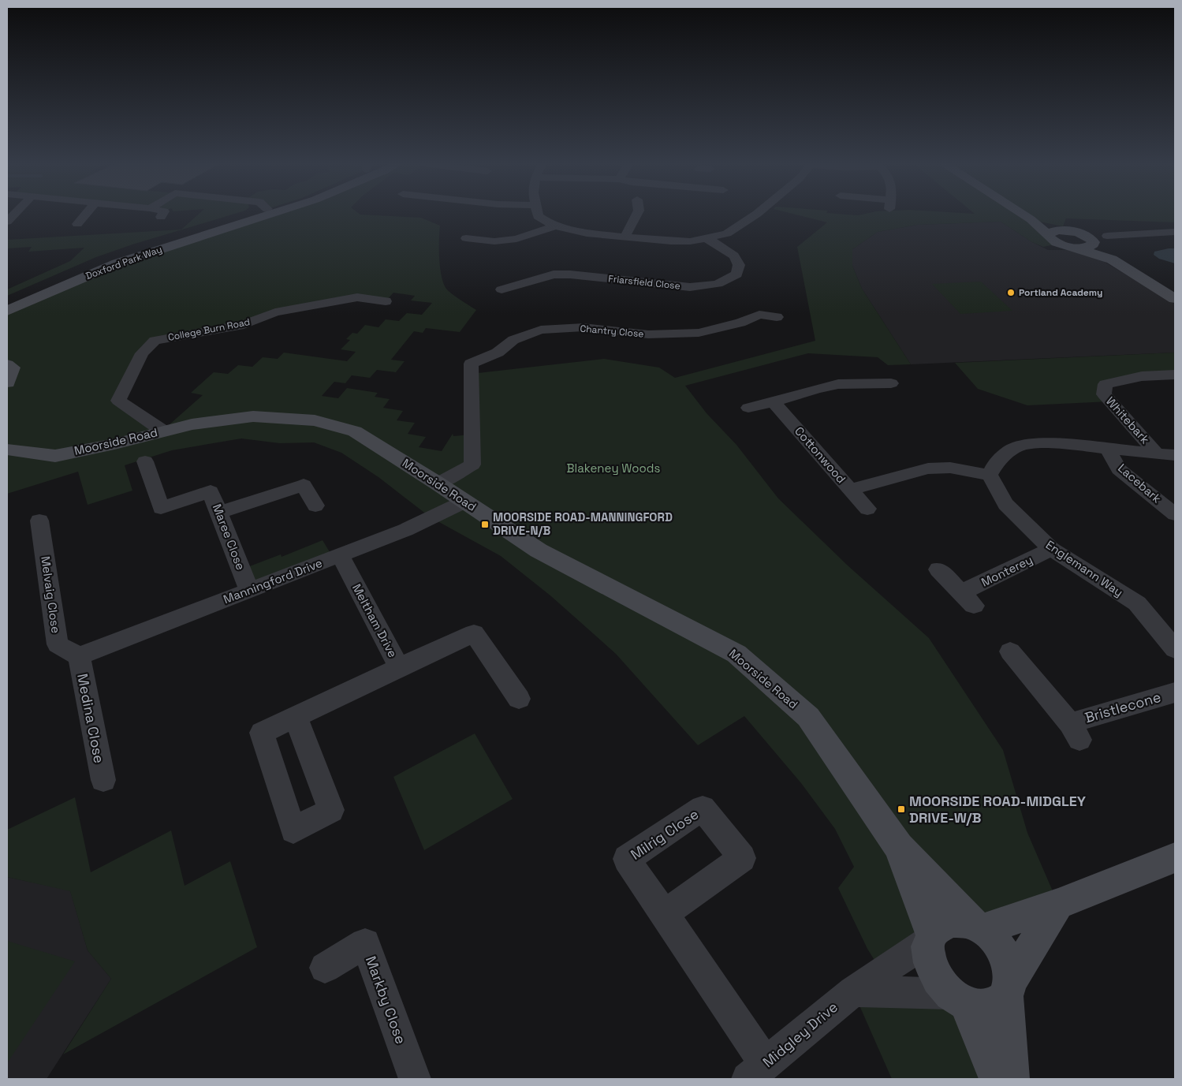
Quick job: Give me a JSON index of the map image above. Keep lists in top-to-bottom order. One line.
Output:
{"streets":{"street":["Doxford Park Way","Friarsfield Close","College Burn Road","Chantry Close","Whitebark","Moorside Road","Cottonwood","Lacebark","Maree Close","Englemann Way","Monterey","Manningford Drive","Melvaig Close","Meltham Drive","Bristlecone","Medina Close","Markby Close","Midgley Drive"]},"crossings":[["College Burn Road","Moorside Road"],["Chantry Close","Moorside Road"],["Moorside Road","Manningford Drive"],["Moorside Road","Midgley Drive"],["Cottonwood","Englemann Way"],["Maree Close","Manningford Drive"],["Englemann Way","Monterey"],["Manningford Drive","Melvaig Close"],["Manningford Drive","Meltham Drive"],["Manningford Drive","Medina Close"],["Melvaig Close","Medina Close"]],"parks":["Blakeney Woods"],"places":{"other":["Portland Academy"],"transit":["MOORSIDE ROAD-MANNINGFORD DRIVE-N/B","MOORSIDE ROAD-MIDGLEY DRIVE-W/B"]}}
